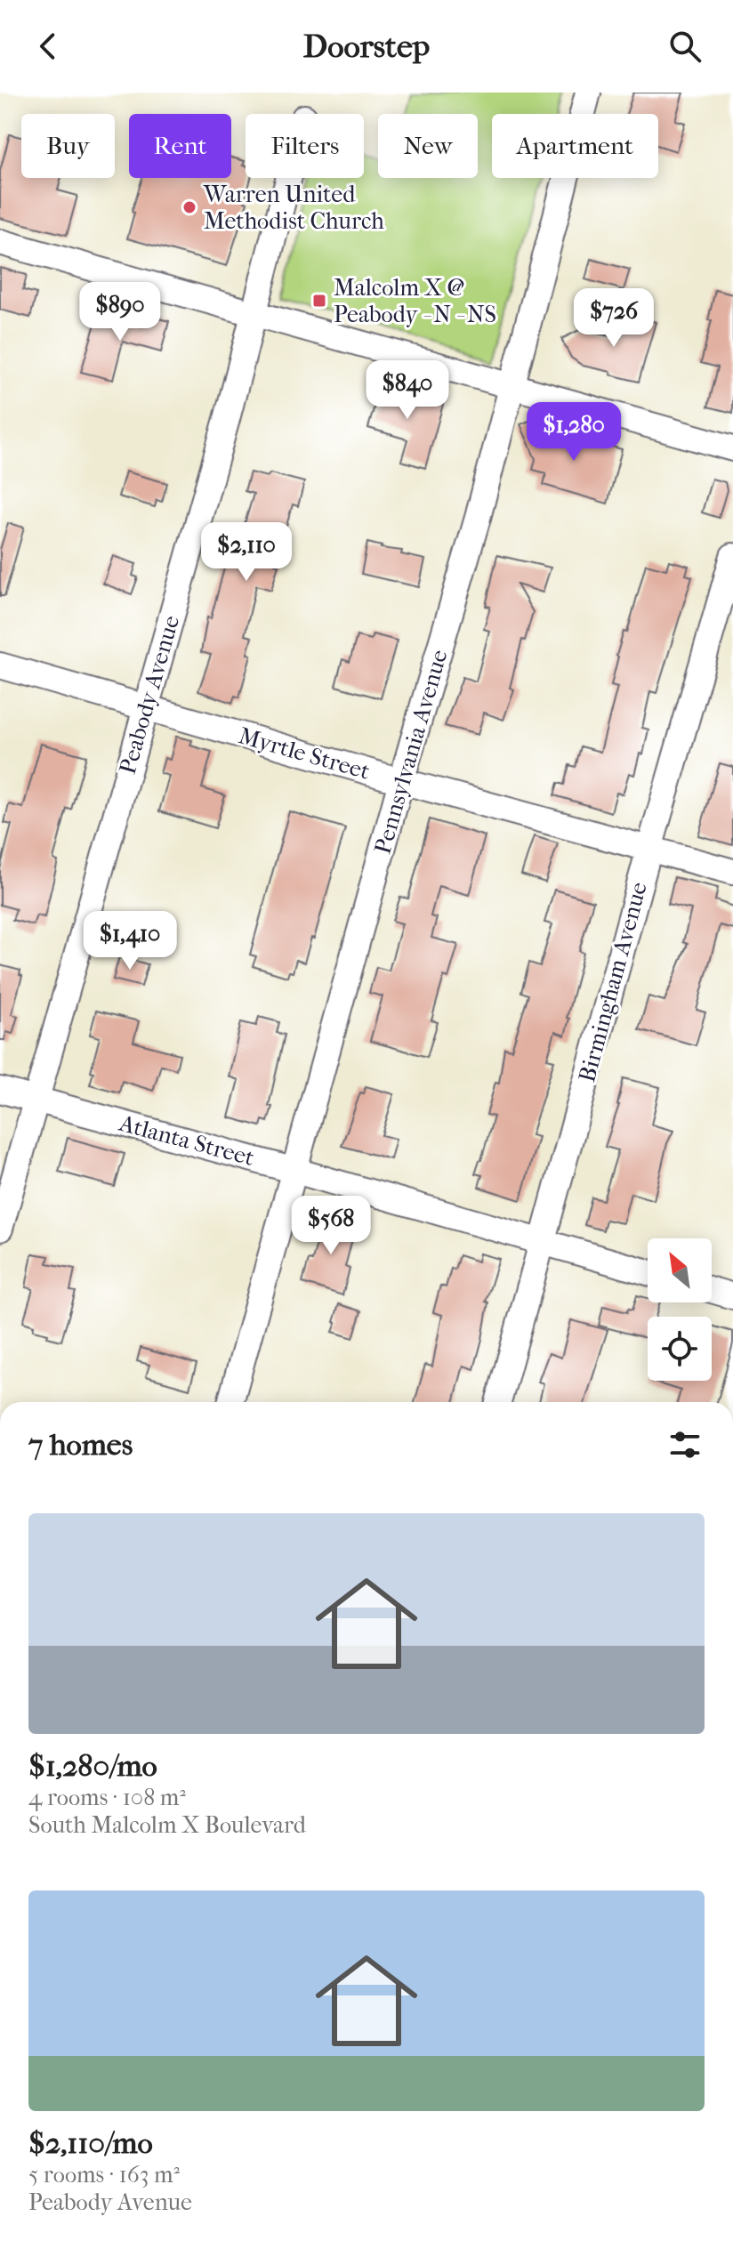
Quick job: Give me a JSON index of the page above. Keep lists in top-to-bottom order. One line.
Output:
{"streets":{"street":["Peabody Avenue","Pennsylvania Avenue","Myrtle Street","Birmingham Avenue","Atlanta Street"]},"crossings":[["Peabody Avenue","Myrtle Street"],["Peabody Avenue","Atlanta Street"],["Pennsylvania Avenue","Myrtle Street"],["Pennsylvania Avenue","Atlanta Street"],["Myrtle Street","Birmingham Avenue"],["Birmingham Avenue","Atlanta Street"]],"places":{"other":["Warren United Methodist Church"],"transit":["Malcolm X @ Peabody - N - NS"]},"north":"top left","page":{"header":"Doorstep","chip":["Buy","Rent","Filters","New","Apartment"],"price":["$890","$726","$840","$1,280","$2,110","$1,410","$568"],"heading":"7 homes","list":[{"name":"$1,280/mo","note":"4 rooms · 108 m² · South Malcolm X Boulevard"},{"name":"$2,110/mo","note":"5 rooms · 163 m² · Peabody Avenue"}]}}
